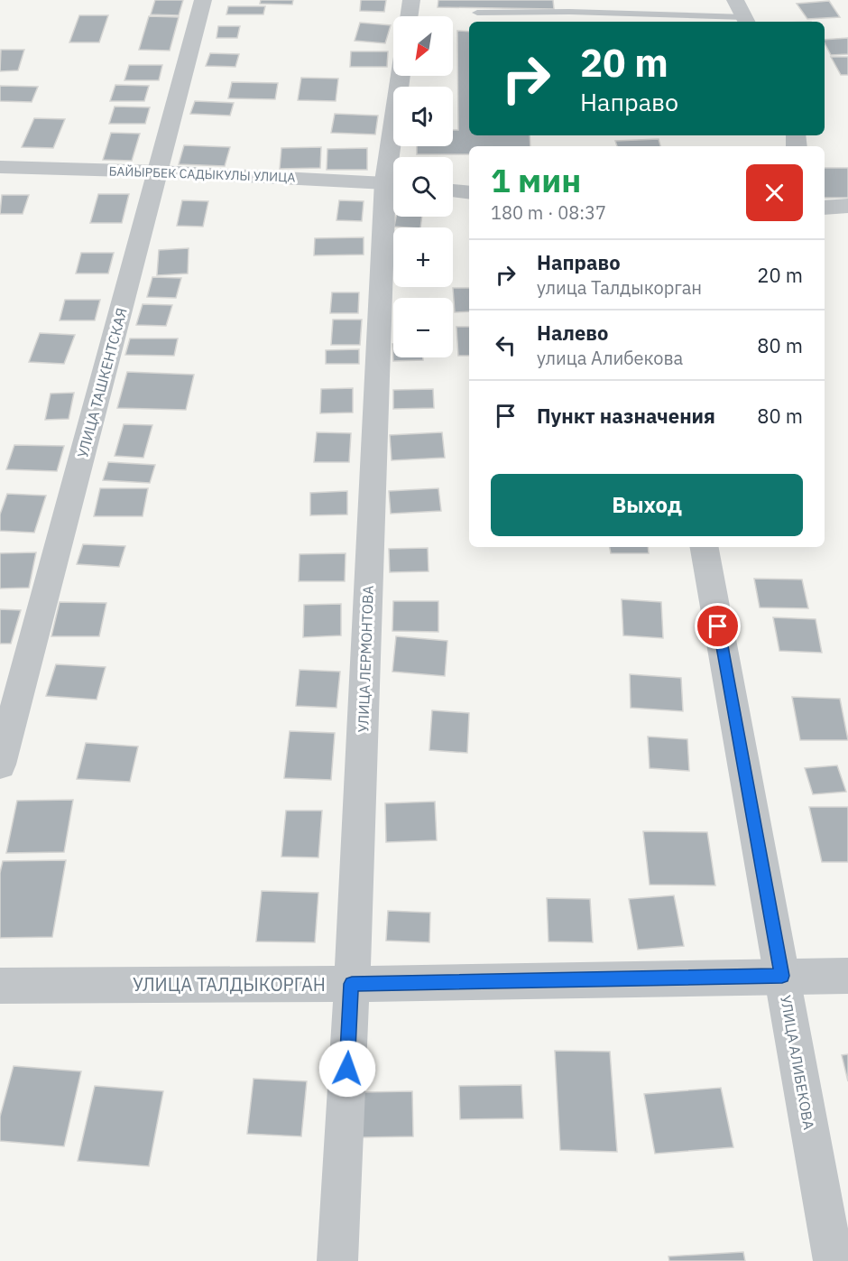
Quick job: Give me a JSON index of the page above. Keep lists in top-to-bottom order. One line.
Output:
{"streets":{"street":["БАЙЫРБЕК САДЫКУЛЫ УЛИЦА","УЛИЦА ТАШКЕНТСКАЯ","УЛИЦА ЛЕРМОНТОВА","УЛИЦА ТАЛДЫКОРГАН","УЛИЦА АЛИБЕКОВА"]},"crossings":[["БАЙЫРБЕК САДЫКУЛЫ УЛИЦА","УЛИЦА ТАШКЕНТСКАЯ"],["УЛИЦА ЛЕРМОНТОВА","УЛИЦА ТАЛДЫКОРГАН"],["УЛИЦА ТАЛДЫКОРГАН","УЛИЦА АЛИБЕКОВА"]],"north":"bottom left","page":{"map_buttons":["+","−"],"turn":["20 m","Направо"],"heading":["1 мин","180 m · 08:37"],"list":[{"name":"Направо","note":"улица Талдыкорган","value":"20 m"},{"name":"Налево","note":"улица Алибекова","value":"80 m"},{"name":"Пункт назначения","value":"80 m"}],"buttons":"Выход"}}
